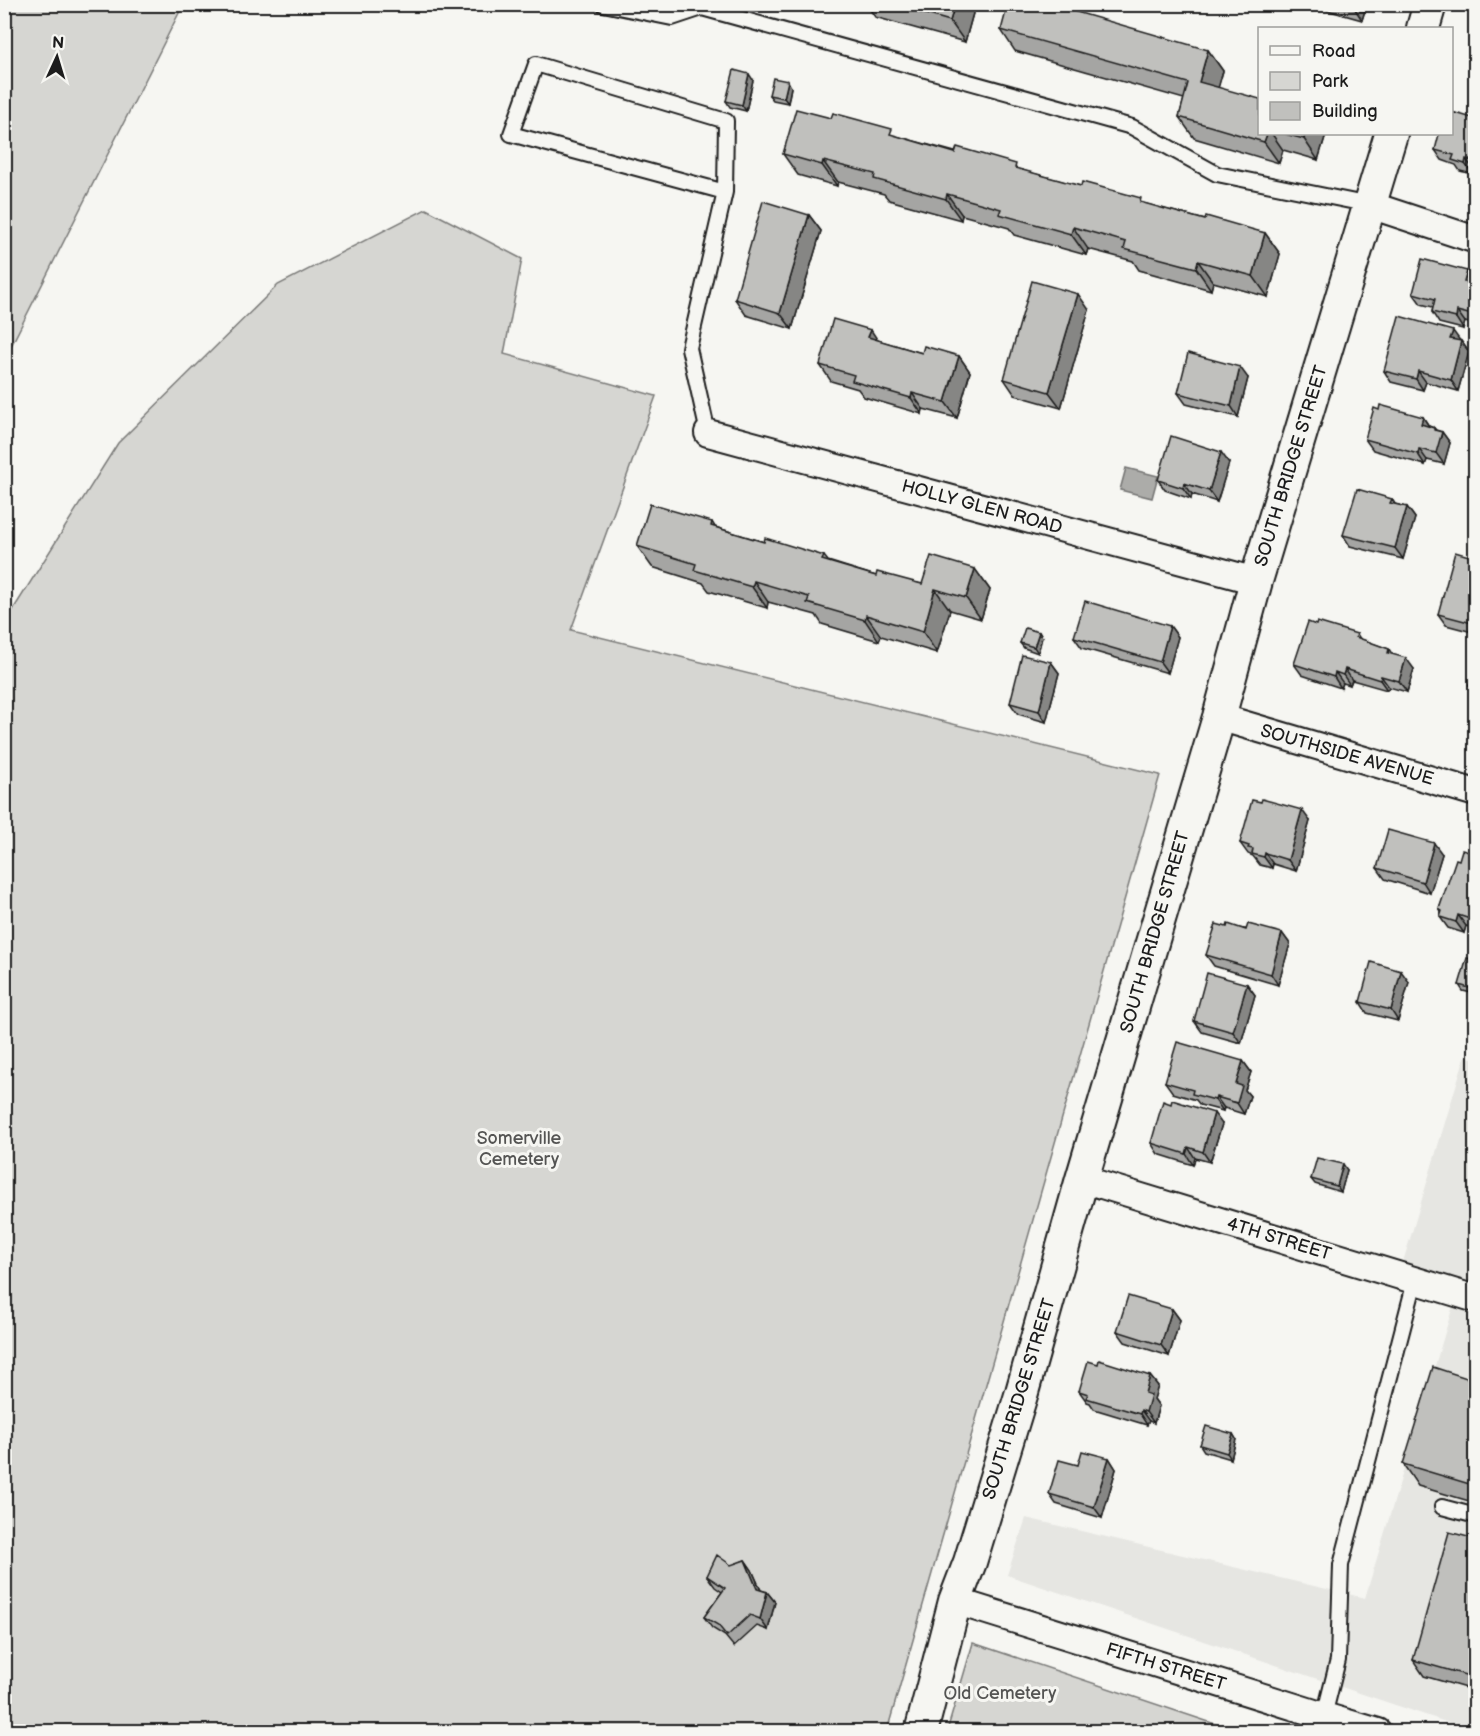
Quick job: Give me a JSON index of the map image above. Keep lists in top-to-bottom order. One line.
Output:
{"streets":{"street":["SOUTH BRIDGE STREET","HOLLY GLEN ROAD","SOUTHSIDE AVENUE","4TH STREET","FIFTH STREET"]},"crossings":[["SOUTH BRIDGE STREET","HOLLY GLEN ROAD"],["SOUTH BRIDGE STREET","SOUTHSIDE AVENUE"],["SOUTH BRIDGE STREET","4TH STREET"],["SOUTH BRIDGE STREET","FIFTH STREET"]],"parks":["Somerville Cemetery","Old Cemetery"],"legend":["Road","Park","Building"],"north":"top"}
